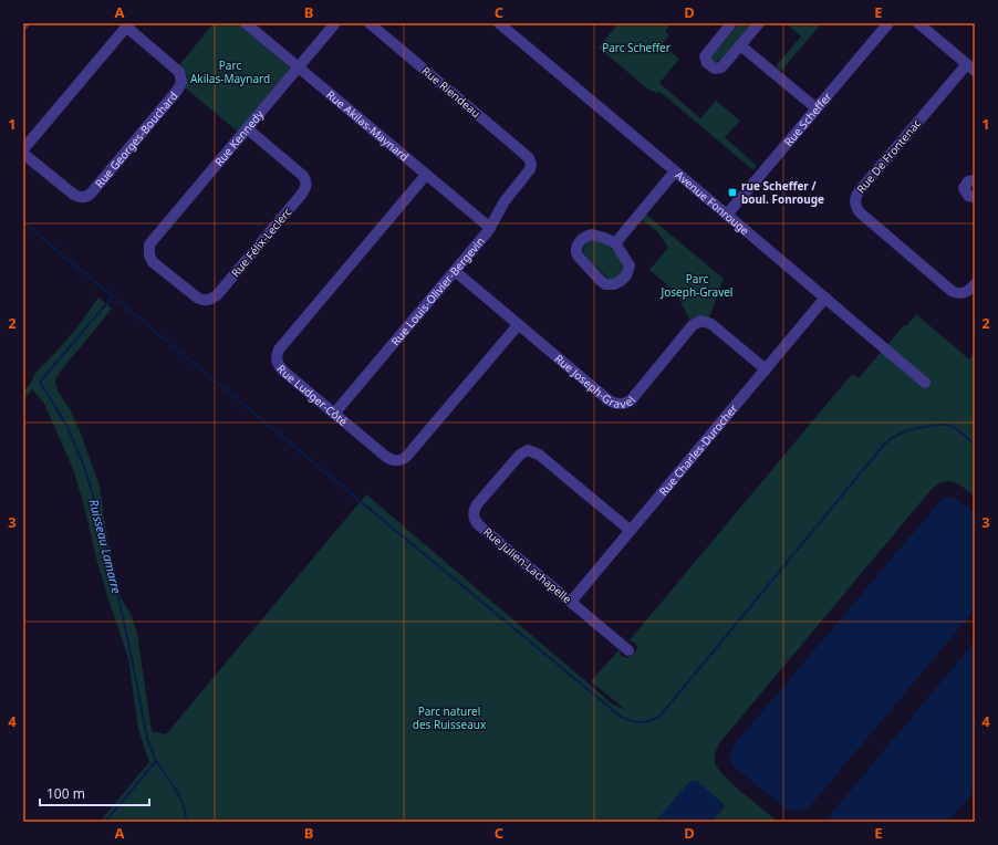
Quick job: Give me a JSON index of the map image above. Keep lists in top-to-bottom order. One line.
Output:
{"streets":{"street":["Rue Riendeau","Rue Scheffer","Rue Akilas-Maynard","Rue Kennedy","Rue Georges-Bouchard","Rue De Frontenac","Avenue Fonrouge","Rue Félix-Leclerc","Rue Louis-Olivier-Bergevin","Rue Joseph-Gravel","Rue Ludger-Côté","Rue Charles-Durocher","Rue Julien-Lachapelle"]},"crossings":[["Rue Riendeau","Rue Louis-Olivier-Bergevin"],["Rue Scheffer","Avenue Fonrouge"],["Rue Akilas-Maynard","Rue Kennedy"],["Rue Akilas-Maynard","Rue Louis-Olivier-Bergevin"],["Rue Akilas-Maynard","Rue Ludger-Côté"],["Rue Kennedy","Rue Félix-Leclerc"],["Avenue Fonrouge","Rue Charles-Durocher"],["Rue Louis-Olivier-Bergevin","Rue Joseph-Gravel"],["Rue Louis-Olivier-Bergevin","Rue Ludger-Côté"],["Rue Joseph-Gravel","Rue Ludger-Côté"],["Rue Joseph-Gravel","Rue Charles-Durocher"],["Rue Charles-Durocher","Rue Julien-Lachapelle"]],"water":["Ruisseau Lamarre"],"parks":["Parc Scheffer","Parc Akilas-Maynard","Parc Joseph-Gravel","Parc naturel des Ruisseaux"],"places":{"transit":["rue Scheffer / boul. Fonrouge"]},"scale_bar":"100 m","grid":{"columns":["A","B","C","D","E"],"rows":["1","2","3","4"]}}
